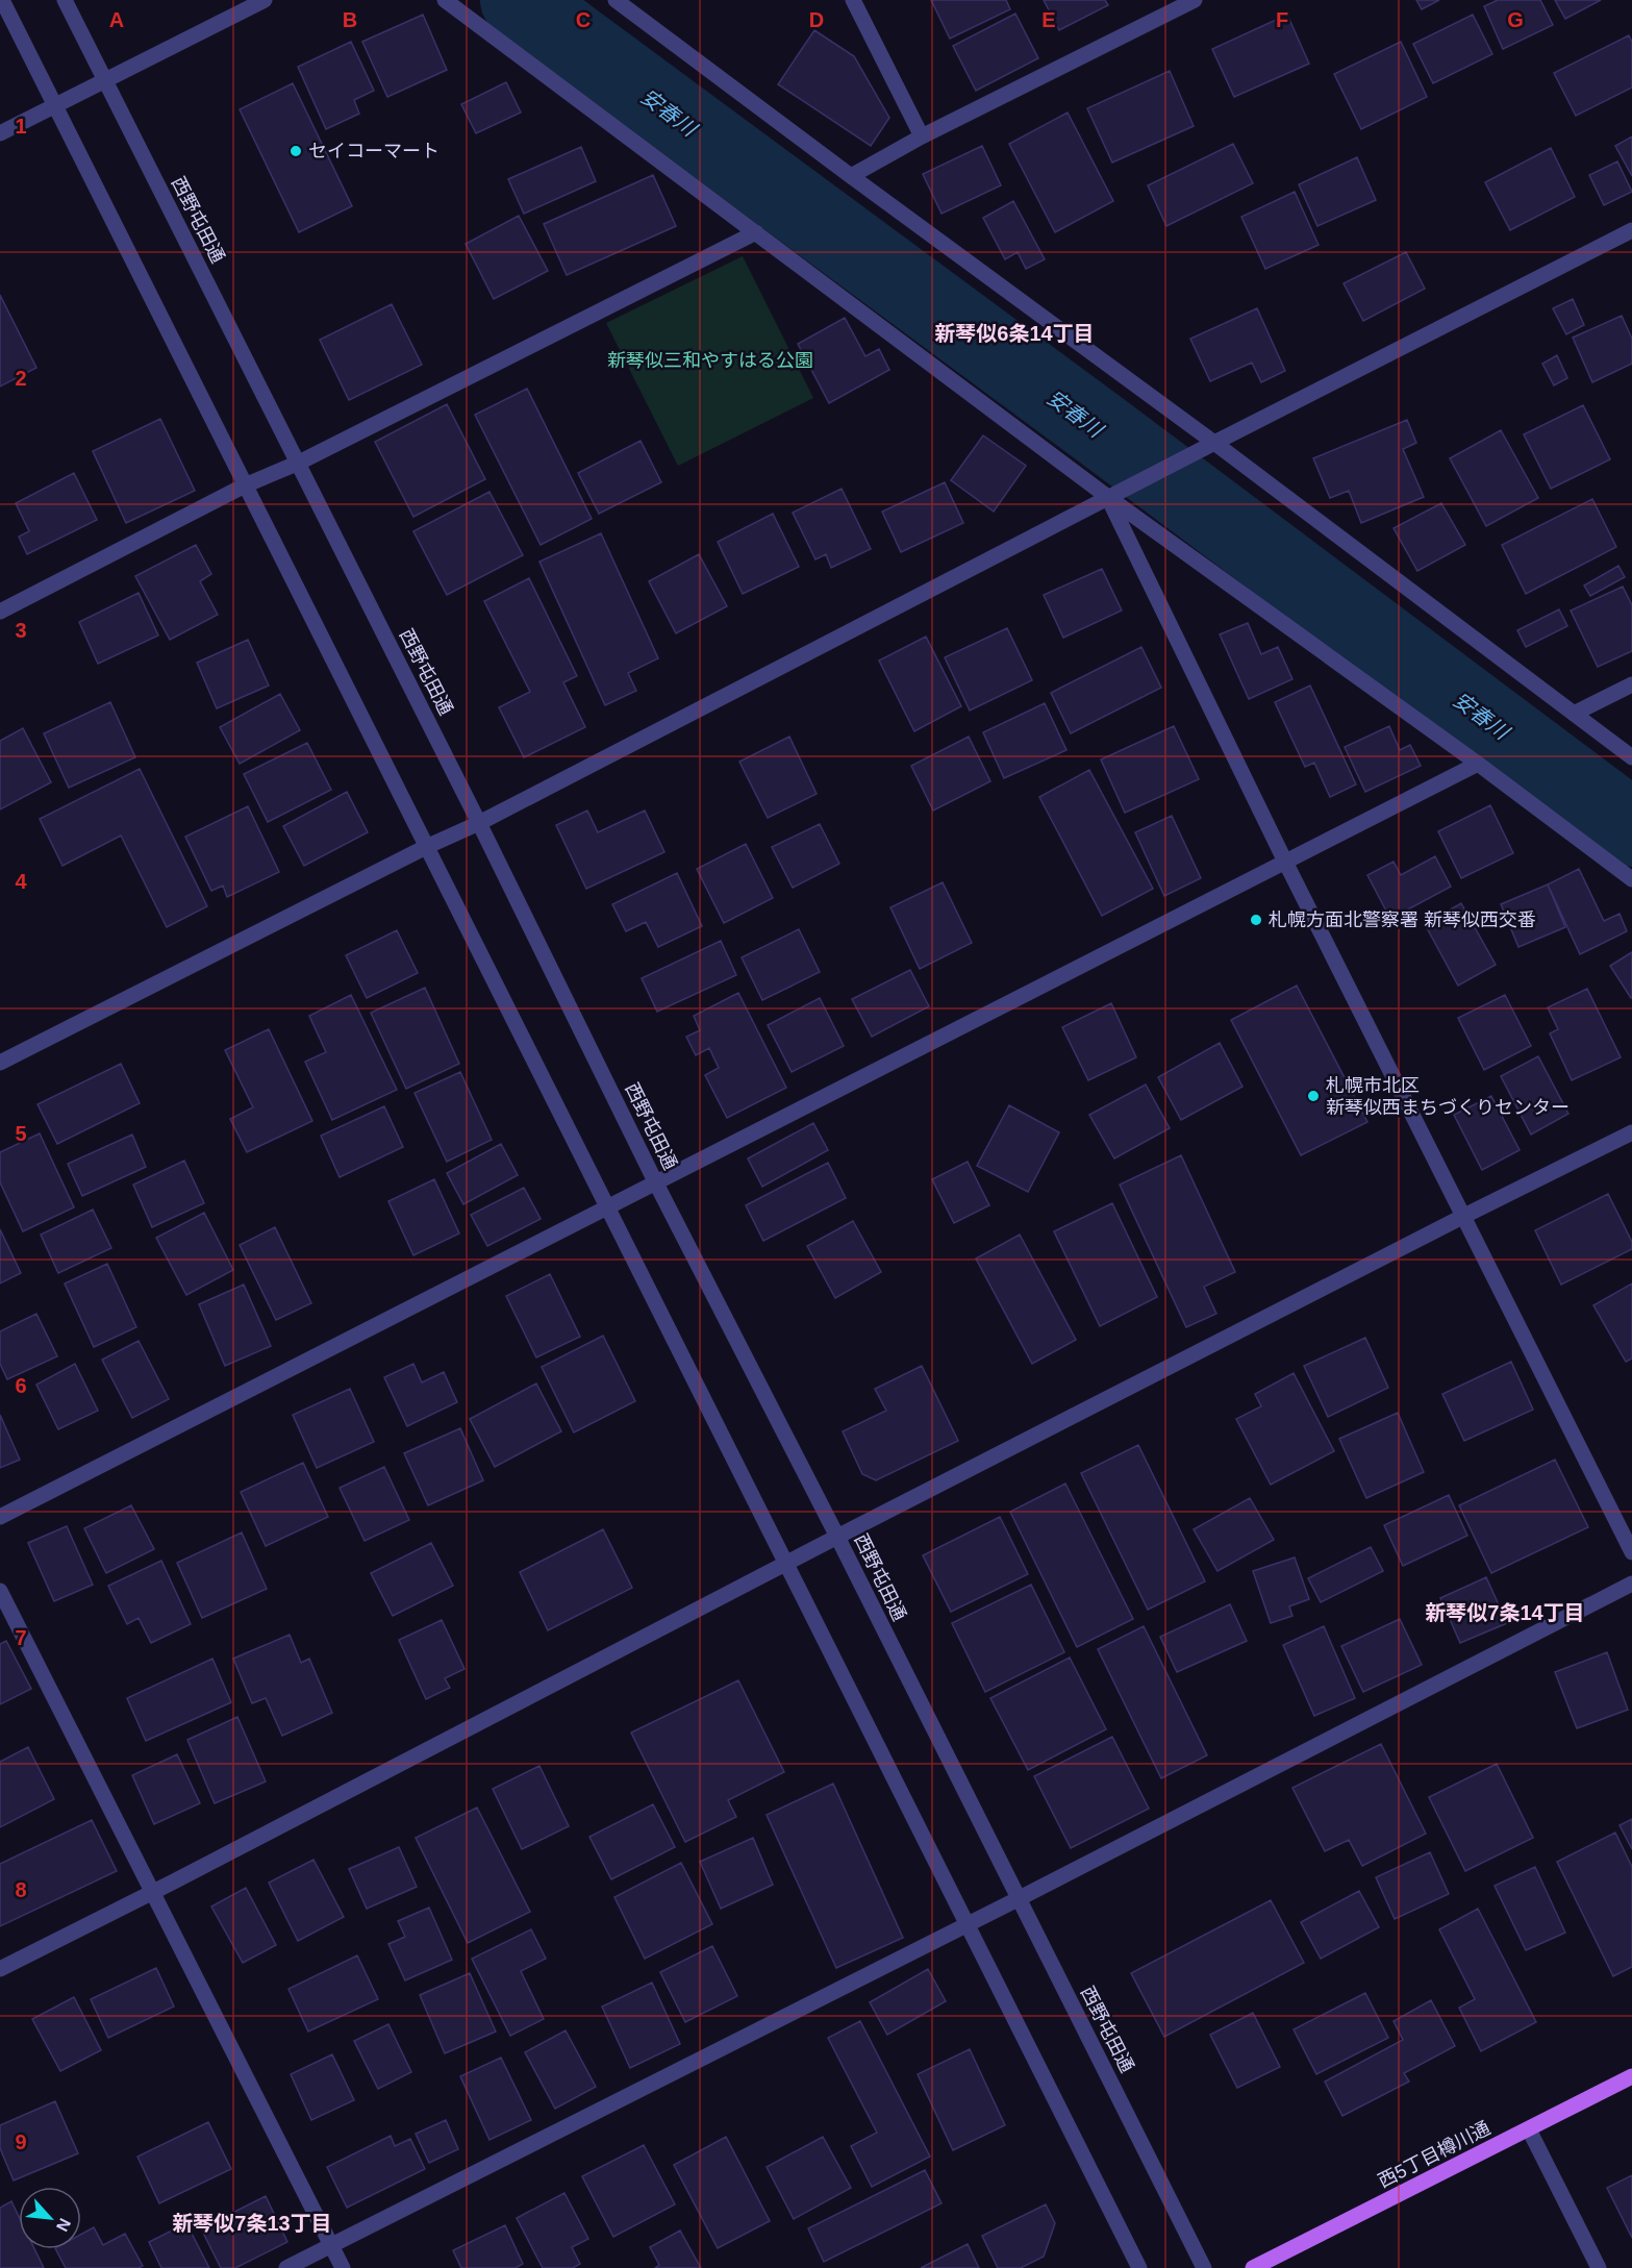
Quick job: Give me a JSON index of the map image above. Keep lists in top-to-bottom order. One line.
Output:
{"streets":{"main road":["西5丁目樽川通"],"street":["西野屯田通"]},"districts":["新琴似6条14丁目","新琴似7条14丁目","新琴似7条13丁目"],"water":["安春川"],"parks":["新琴似三和やすはる公園"],"places":["セイコーマート","札幌方面北警察署 新琴似西交番","札幌市北区 新琴似西まちづくりセンター"],"north":"bottom right","grid":{"columns":["A","B","C","D","E","F","G"],"rows":["1","2","3","4","5","6","7","8","9"]}}
